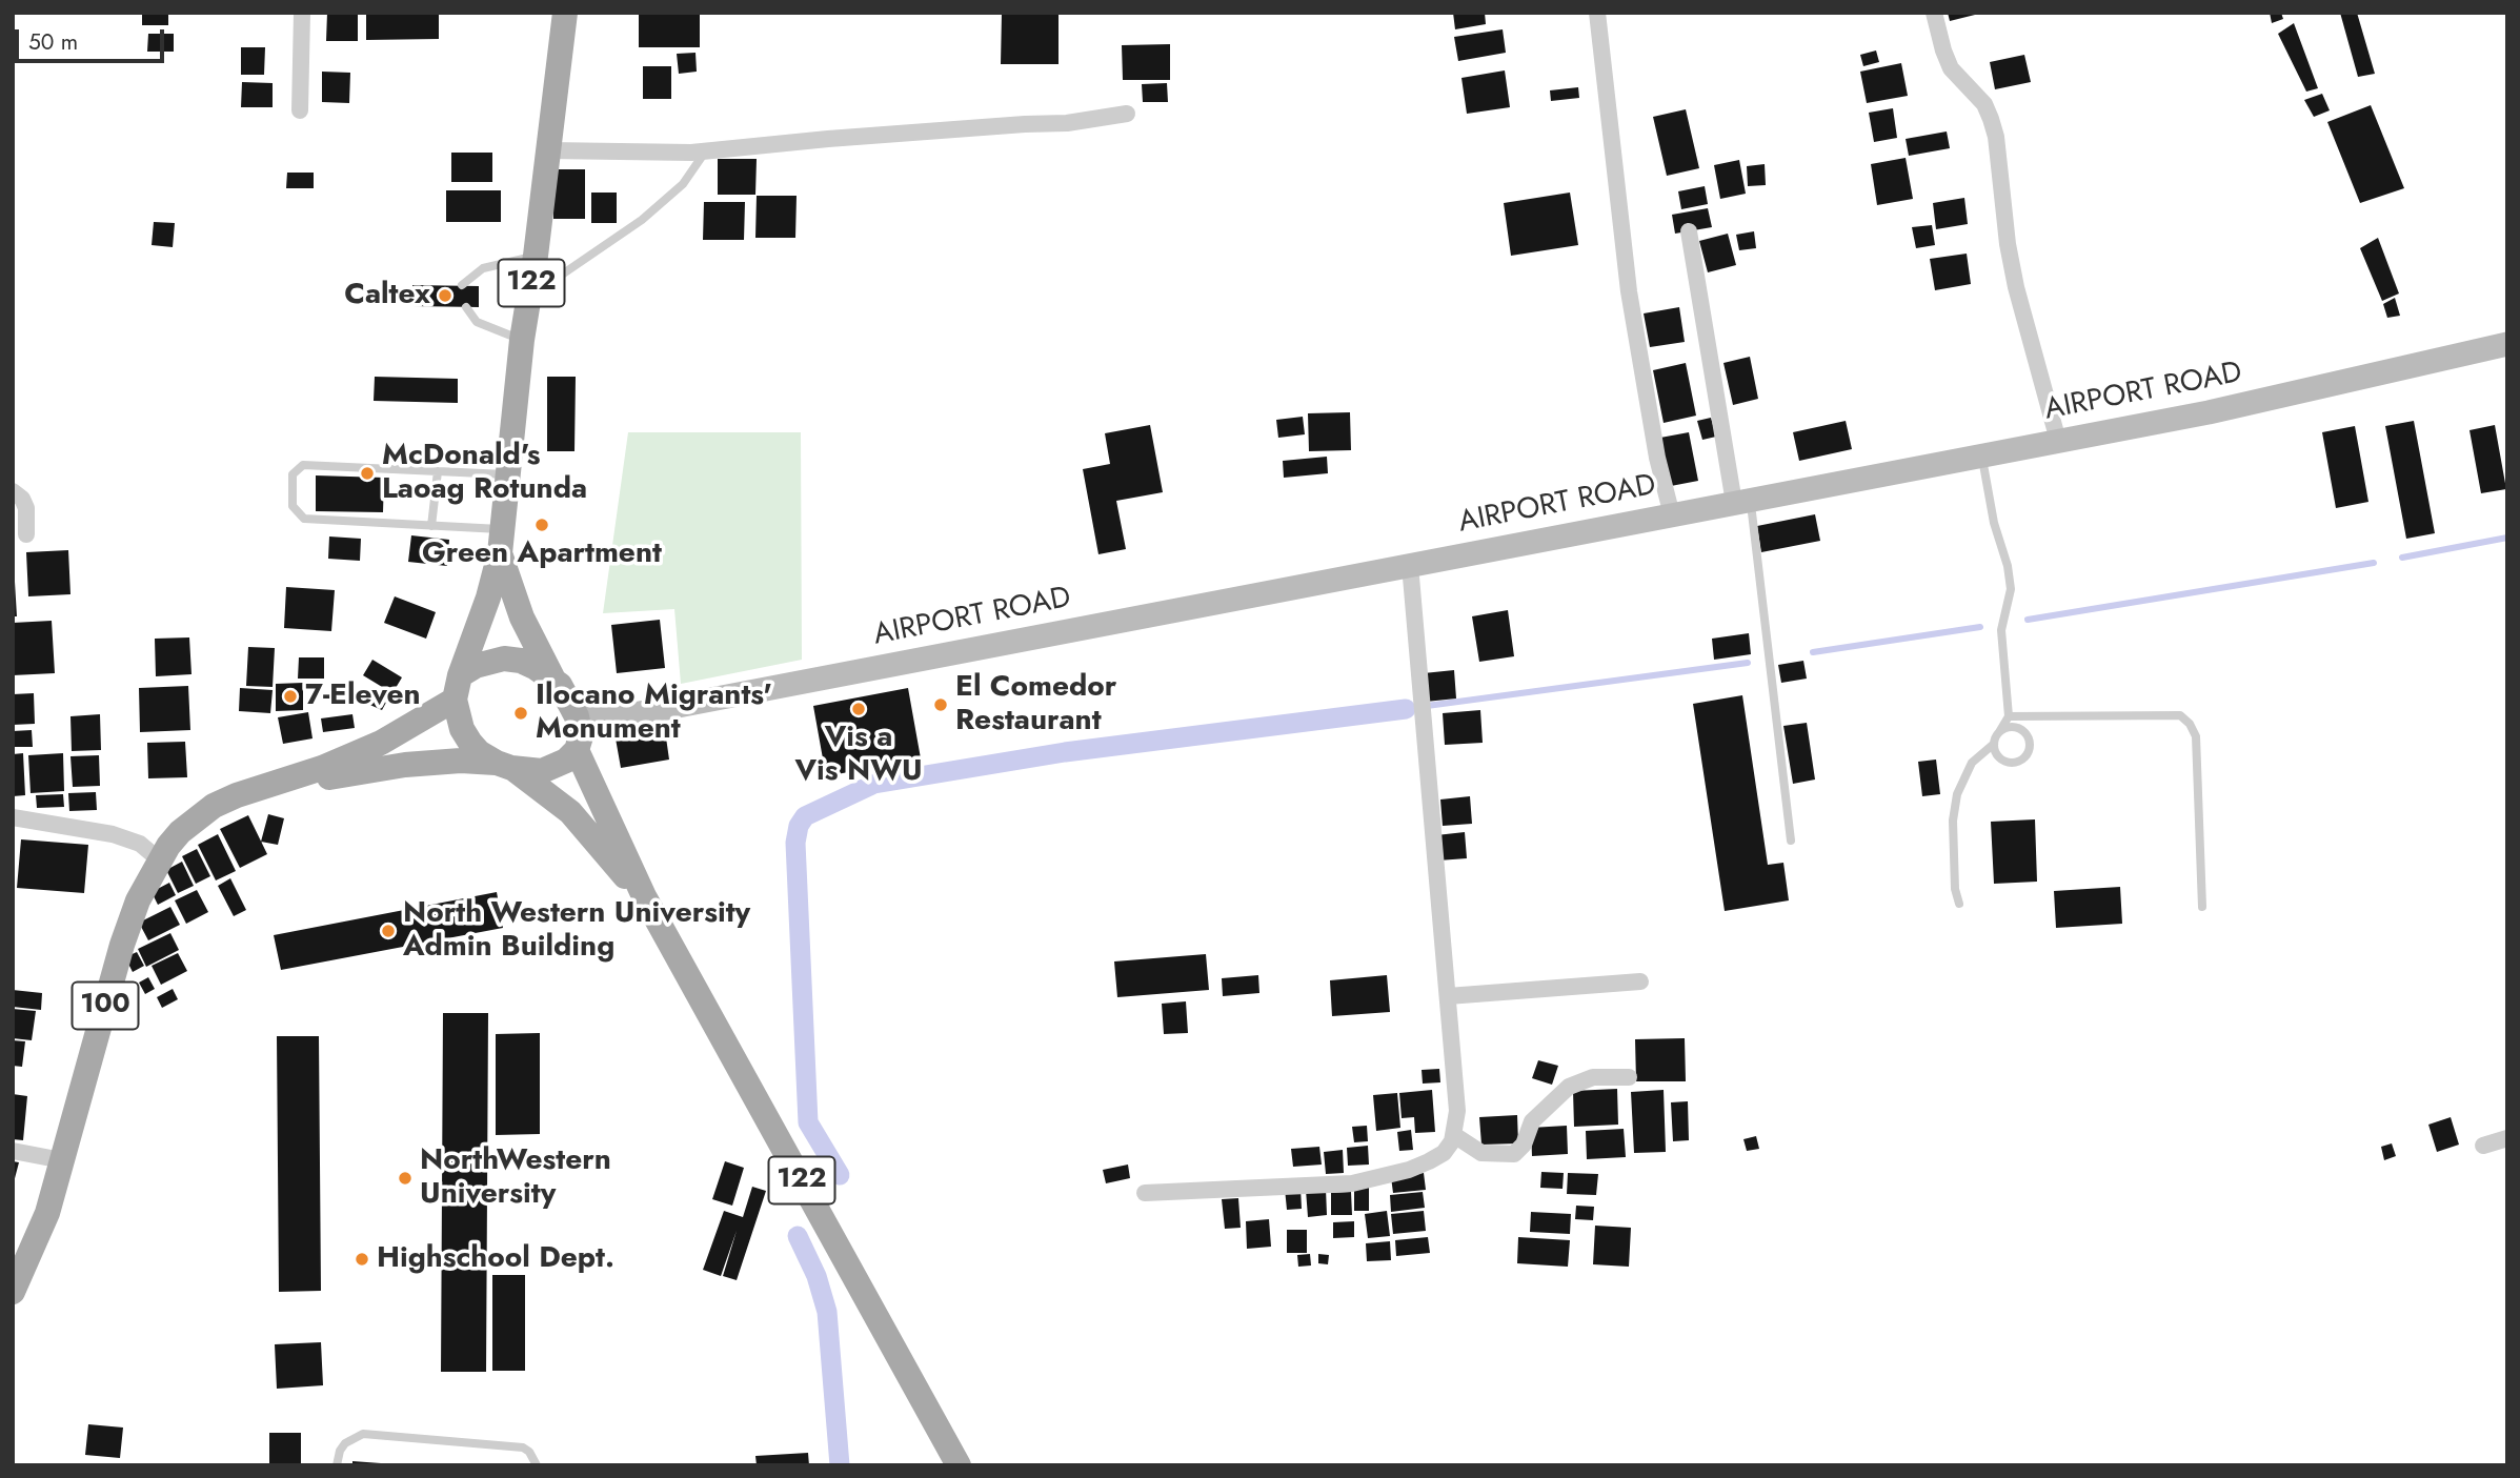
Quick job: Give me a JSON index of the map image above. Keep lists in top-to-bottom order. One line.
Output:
{"streets":{"main road":["122","AIRPORT ROAD","100"]},"crossings":[["122","100"],["AIRPORT ROAD","100"]],"places":["Caltex","McDonald's Laoag Rotunda","Green Apartment","7-Eleven","El Comedor Restaurant","Vis a Vis NWU","Ilocano Migrants' Monument","North Western University Admin Building","NorthWestern University","Highschool Dept."],"scale_bar":"50 m"}
